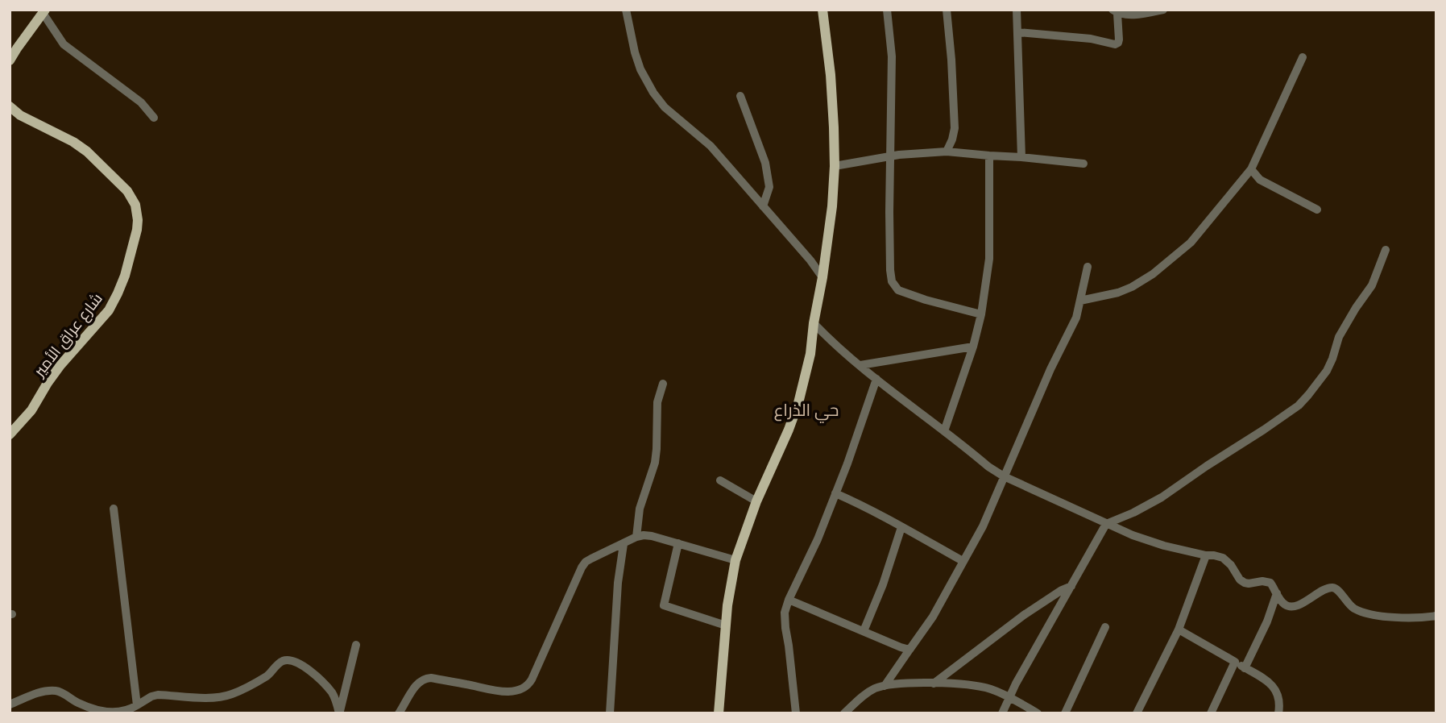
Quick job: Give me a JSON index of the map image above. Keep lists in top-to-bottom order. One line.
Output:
{"streets":{"main road":["شارع عراق الأمير"]},"districts":["حي الذراع"]}
